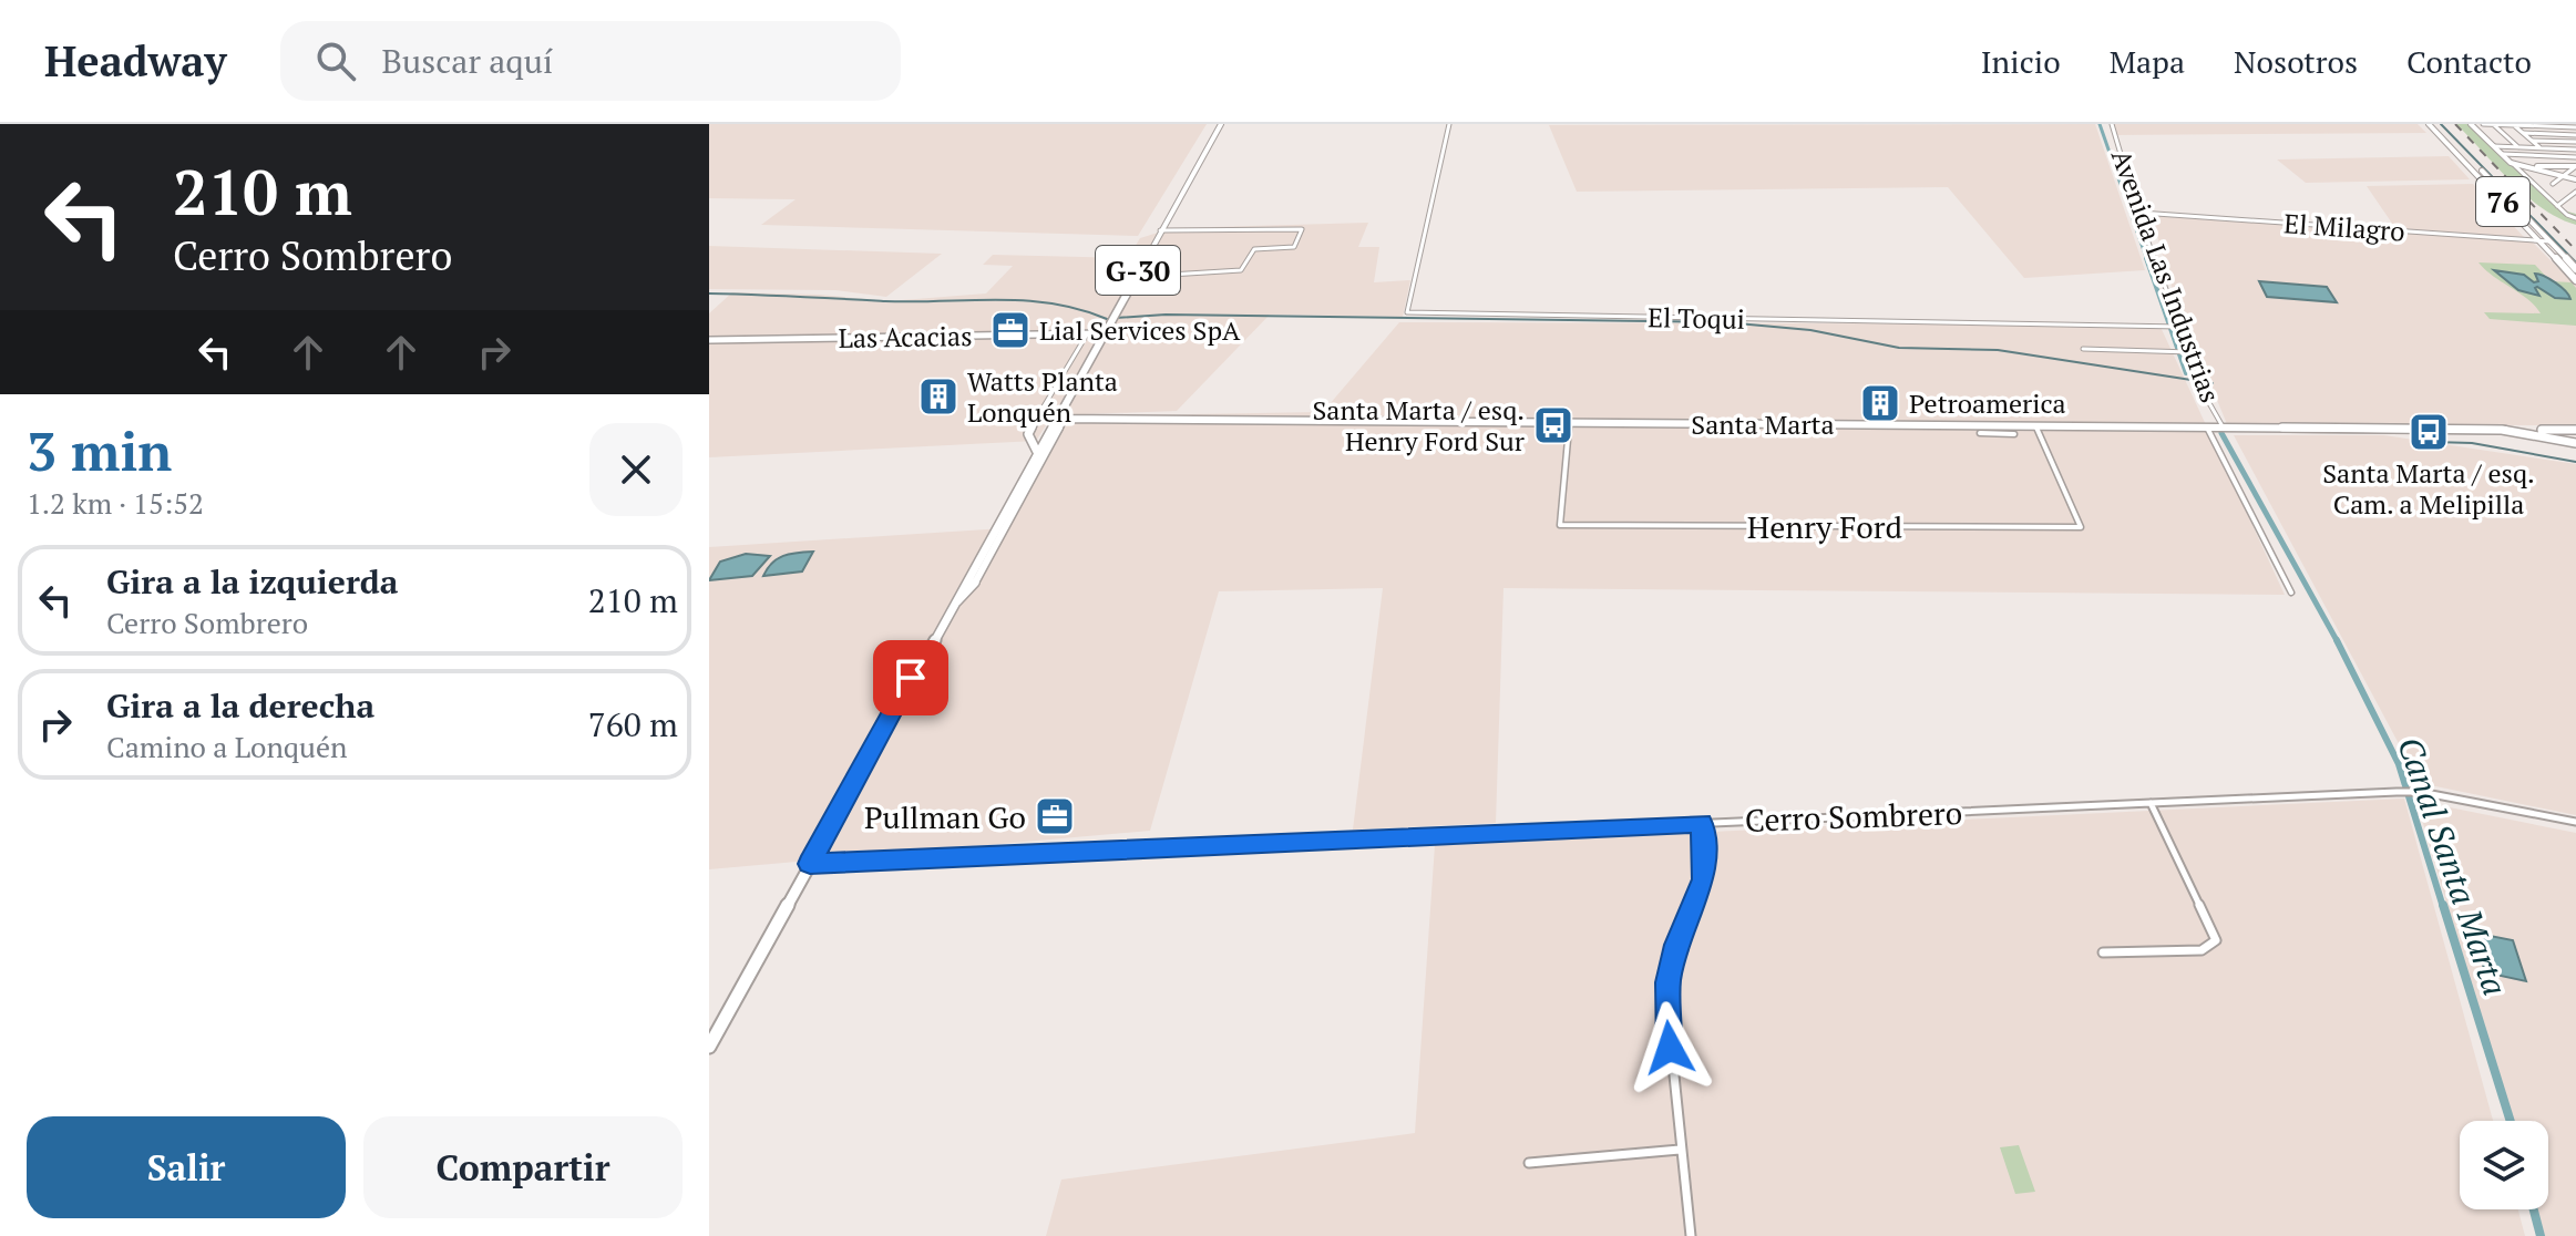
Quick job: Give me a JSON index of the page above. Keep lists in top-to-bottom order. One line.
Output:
{"streets":{"main road":["76","G-30","Santa Marta"],"street":["El Milagro","Avenida Las Industrias","El Toqui","Las Acacias","Henry Ford","Cerro Sombrero"]},"crossings":[["76","El Milagro"],["El Milagro","Avenida Las Industrias"],["G-30","Las Acacias"],["G-30","Santa Marta"],["G-30","Cerro Sombrero"],["Avenida Las Industrias","El Toqui"],["Avenida Las Industrias","Santa Marta"],["Santa Marta","Henry Ford"]],"water":["Canal Santa Marta"],"places":{"office":["Lial Services SpA","Pullman Go"],"building":["Watts Planta Lonquén","Petroamerica"],"bus stop":["Santa Marta / esq. Henry Ford Sur","Santa Marta / esq. Cam. a Melipilla"]},"page":{"header":"Headway","search":"Buscar aquí","nav":["Inicio","Mapa","Nosotros","Contacto"],"turn":["210 m","Cerro Sombrero"],"heading":["3 min","1.2 km · 15:52"],"list":[{"name":"Gira a la izquierda","note":"Cerro Sombrero","value":"210 m"},{"name":"Gira a la derecha","note":"Camino a Lonquén","value":"760 m"}],"buttons":["Salir","Compartir"]}}
